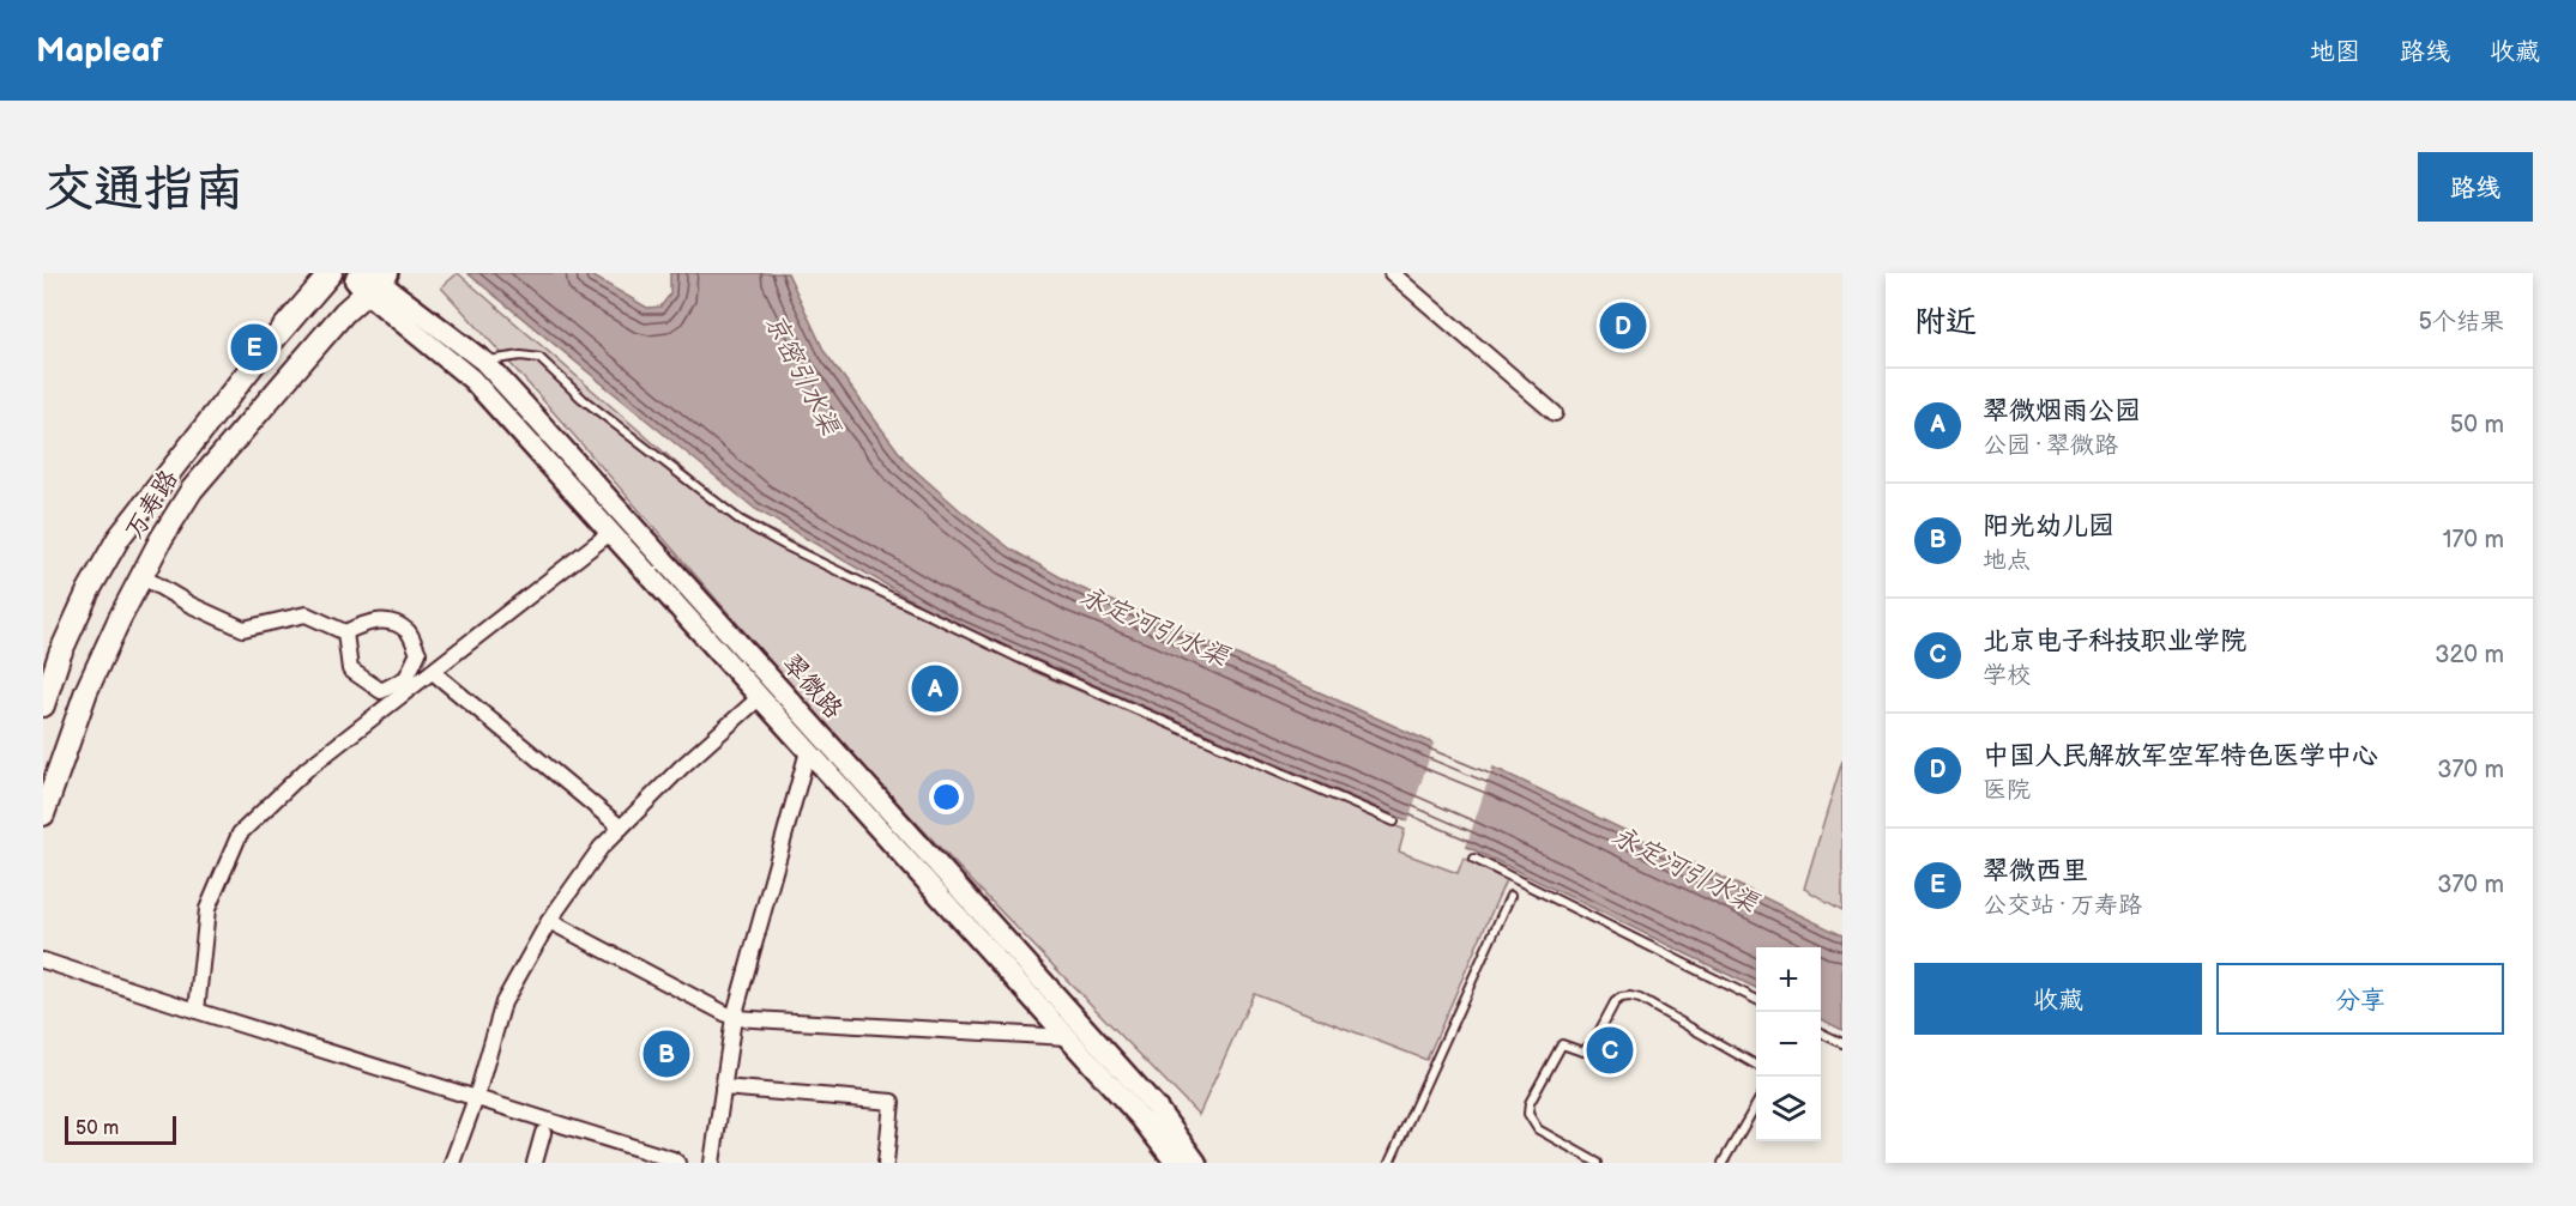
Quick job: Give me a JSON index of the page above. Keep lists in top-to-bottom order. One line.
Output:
{"streets":{"main road":["万寿路","翠微路"]},"crossings":[["万寿路","翠微路"]],"water":["京密引水渠","永定河引水渠"],"scale_bar":"50 m","page":{"header":"Mapleaf","nav":["地图","路线","收藏"],"buttons":["路线",["收藏","分享"]],"title":"交通指南","heading":["附近","5个结果"],"pins":["D","E","A","C","B"],"list":[{"mark":"A","name":"翠微烟雨公园","note":"公园 · 翠微路","value":"50 m"},{"mark":"B","name":"阳光幼儿园","note":"地点","value":"170 m"},{"mark":"C","name":"北京电子科技职业学院","note":"学校","value":"320 m"},{"mark":"D","name":"中国人民解放军空军特色医学中心","note":"医院","value":"370 m"},{"mark":"E","name":"翠微西里","note":"公交站 · 万寿路","value":"370 m"}],"map_buttons":["+","−"],"scale":"50 m"}}
